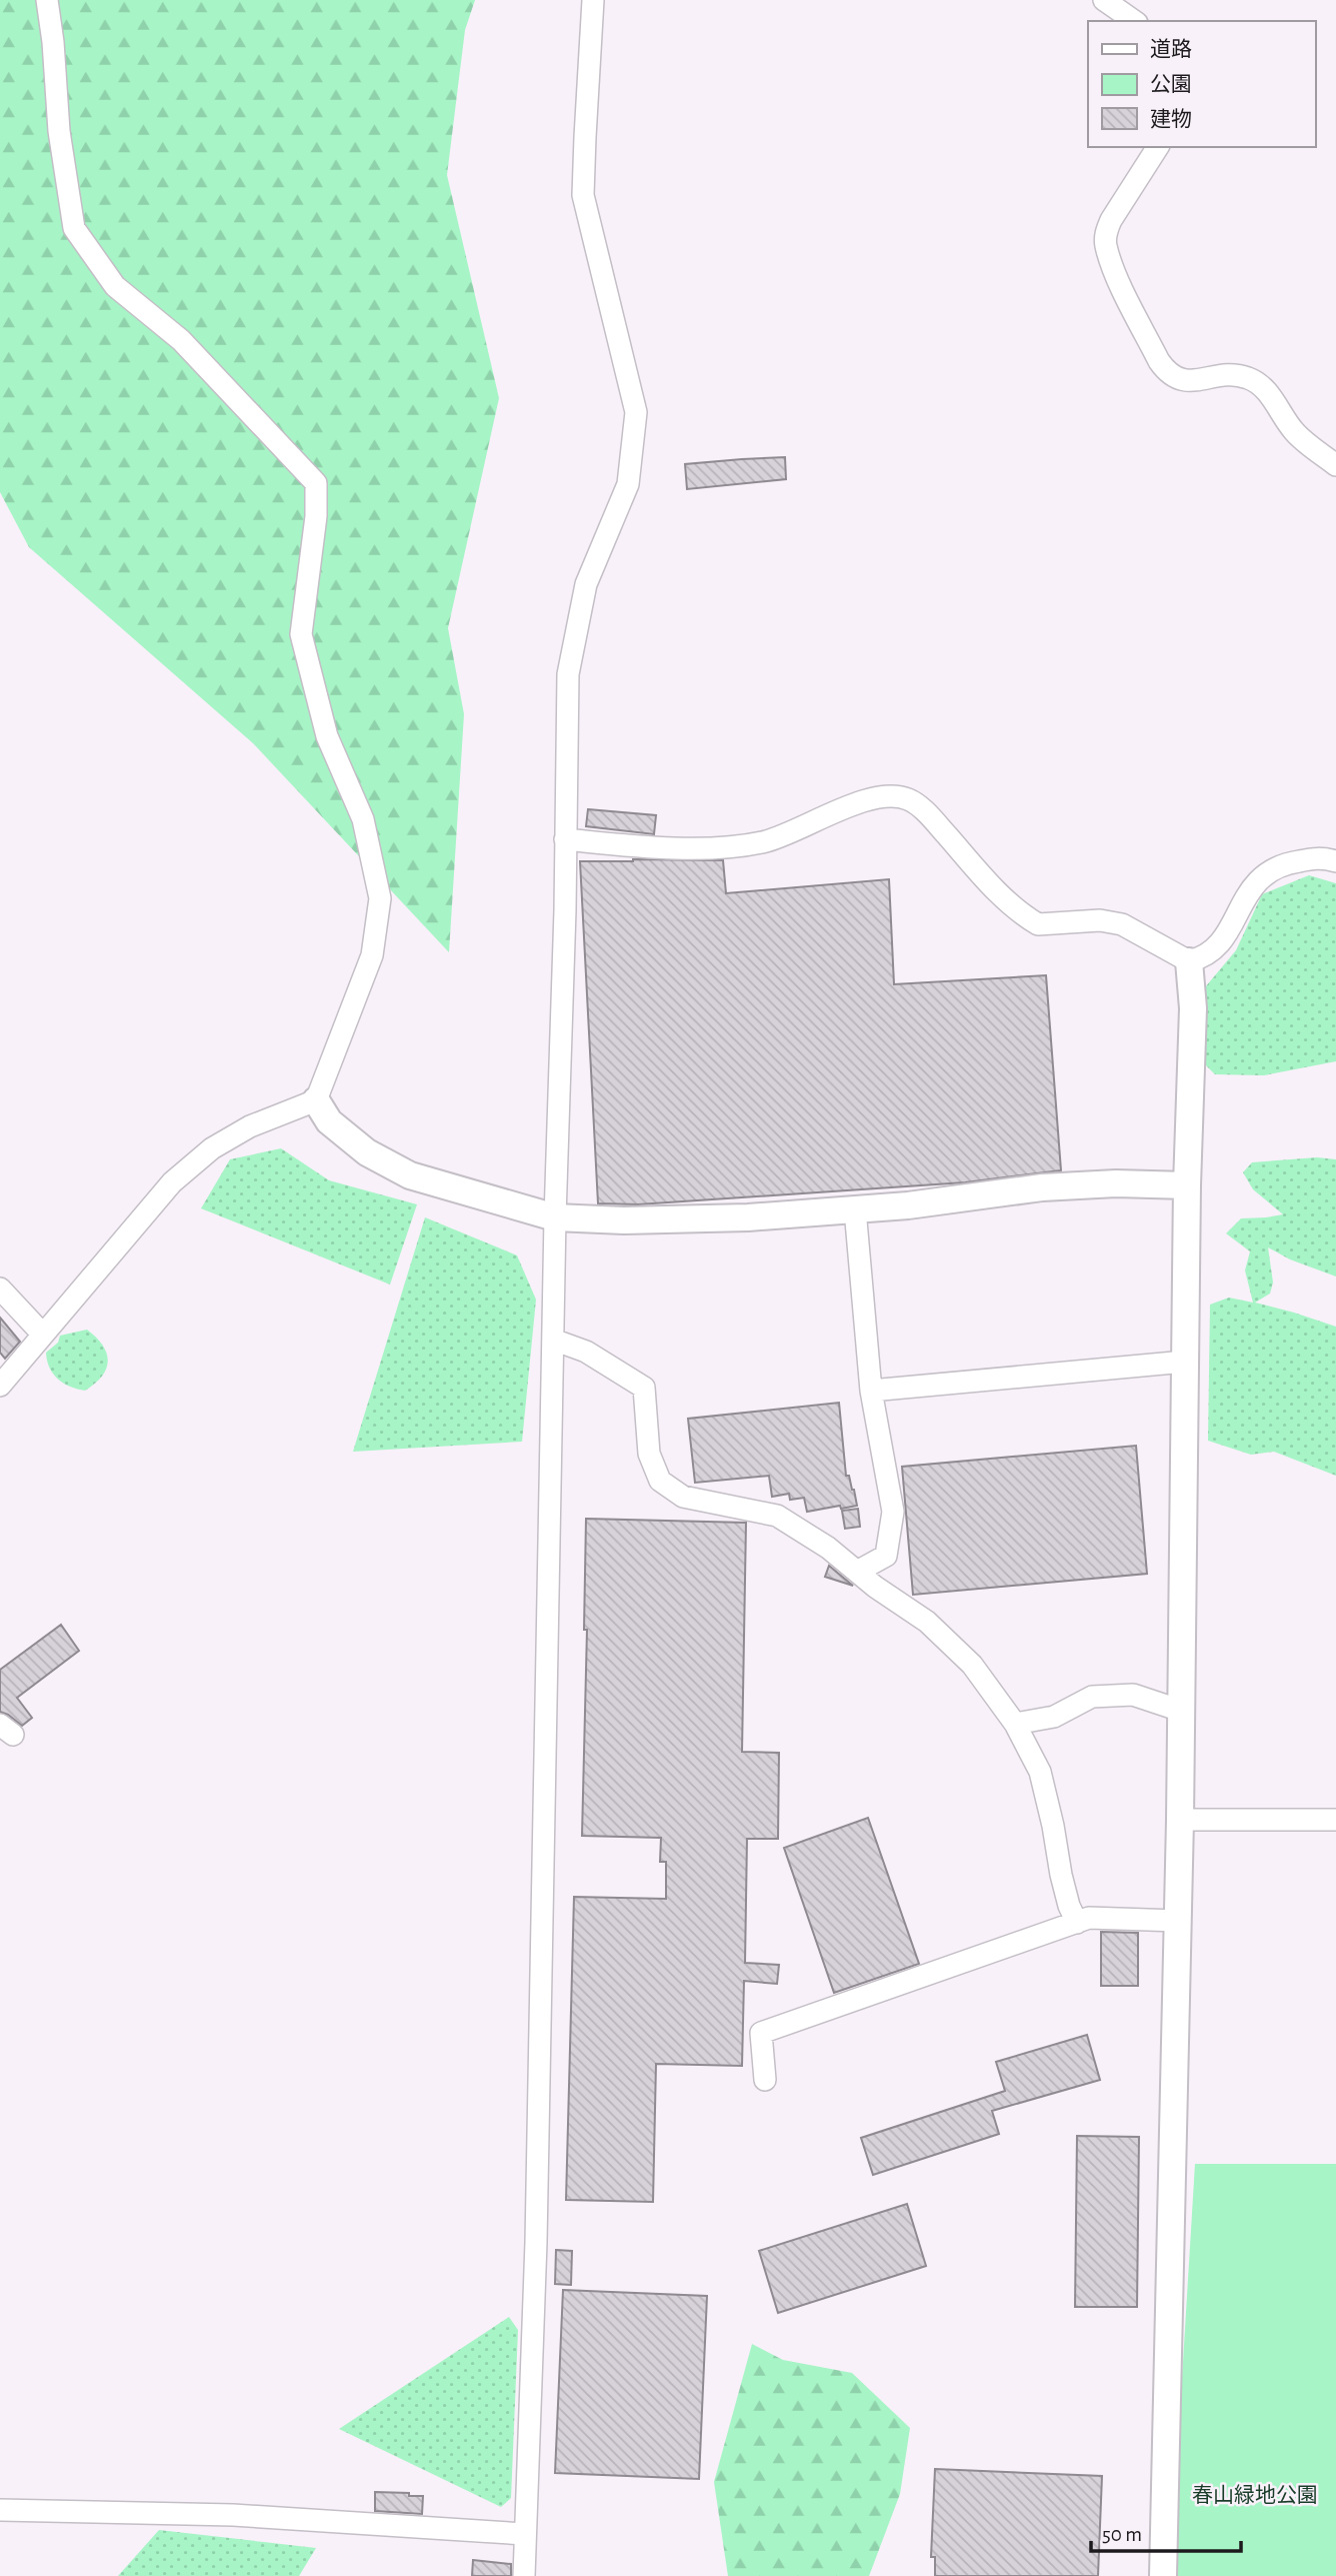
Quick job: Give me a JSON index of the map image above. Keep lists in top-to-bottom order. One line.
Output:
{"parks":["春山緑地公園"],"legend":["道路","公園","建物"],"scale_bar":"50 m"}
